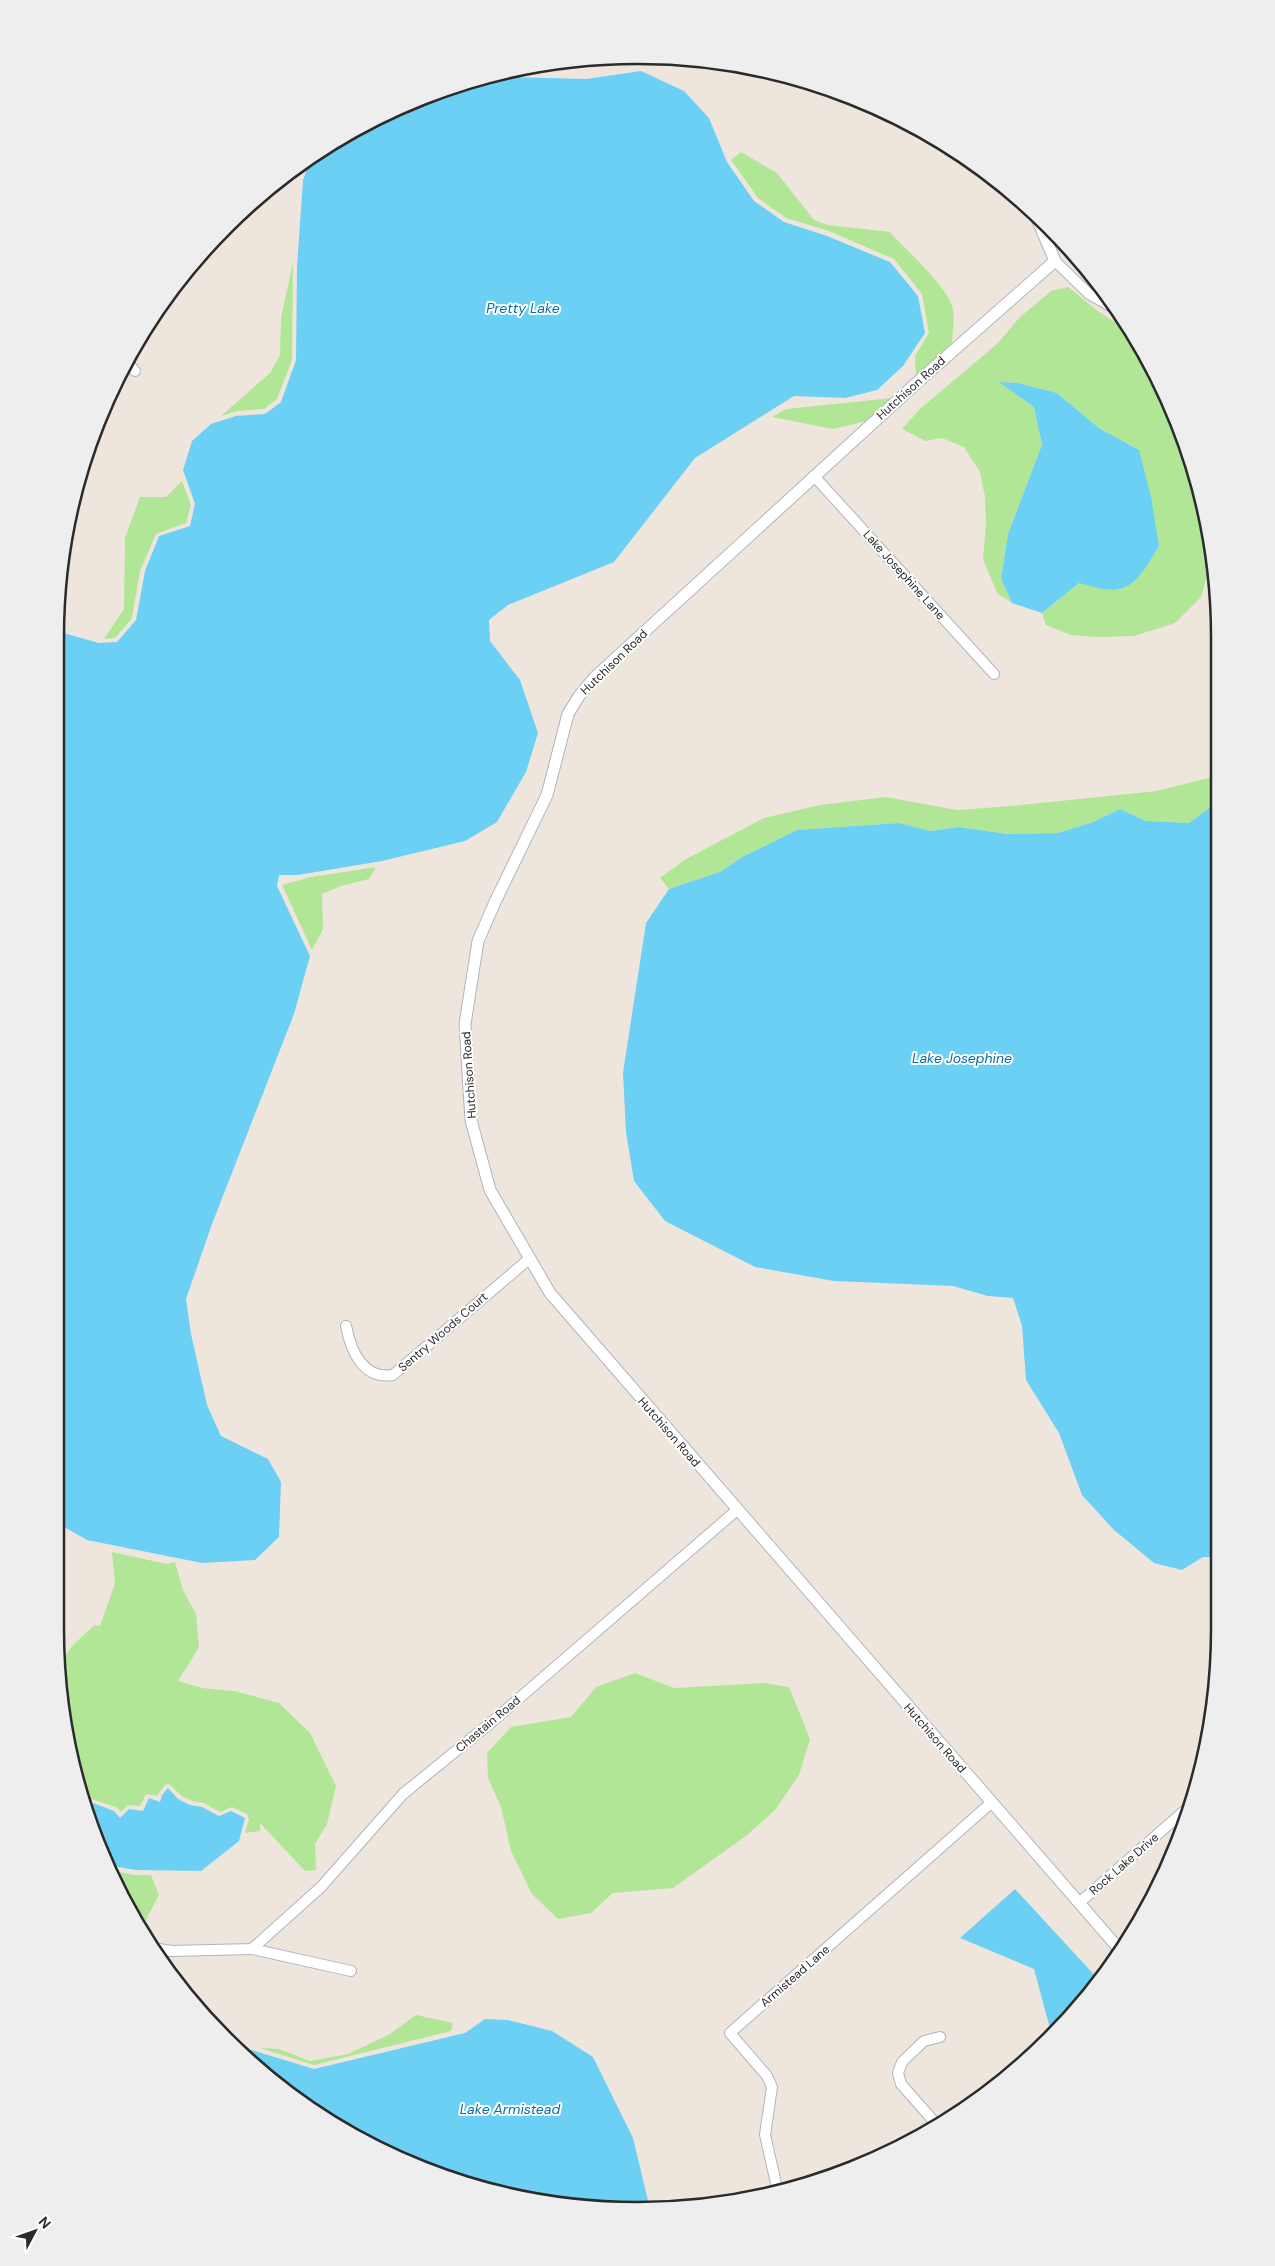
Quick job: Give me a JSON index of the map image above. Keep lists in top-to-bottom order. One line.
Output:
{"streets":{"street":["Hutchison Road","Lake Josephine Lane","Sentry Woods Court","Chastain Road","Rock Lake Drive","Armistead Lane"]},"crossings":[["Hutchison Road","Lake Josephine Lane"],["Hutchison Road","Sentry Woods Court"],["Hutchison Road","Chastain Road"],["Hutchison Road","Rock Lake Drive"],["Hutchison Road","Armistead Lane"]],"water":["Pretty Lake","Lake Josephine","Lake Armistead"],"north":"top right"}
